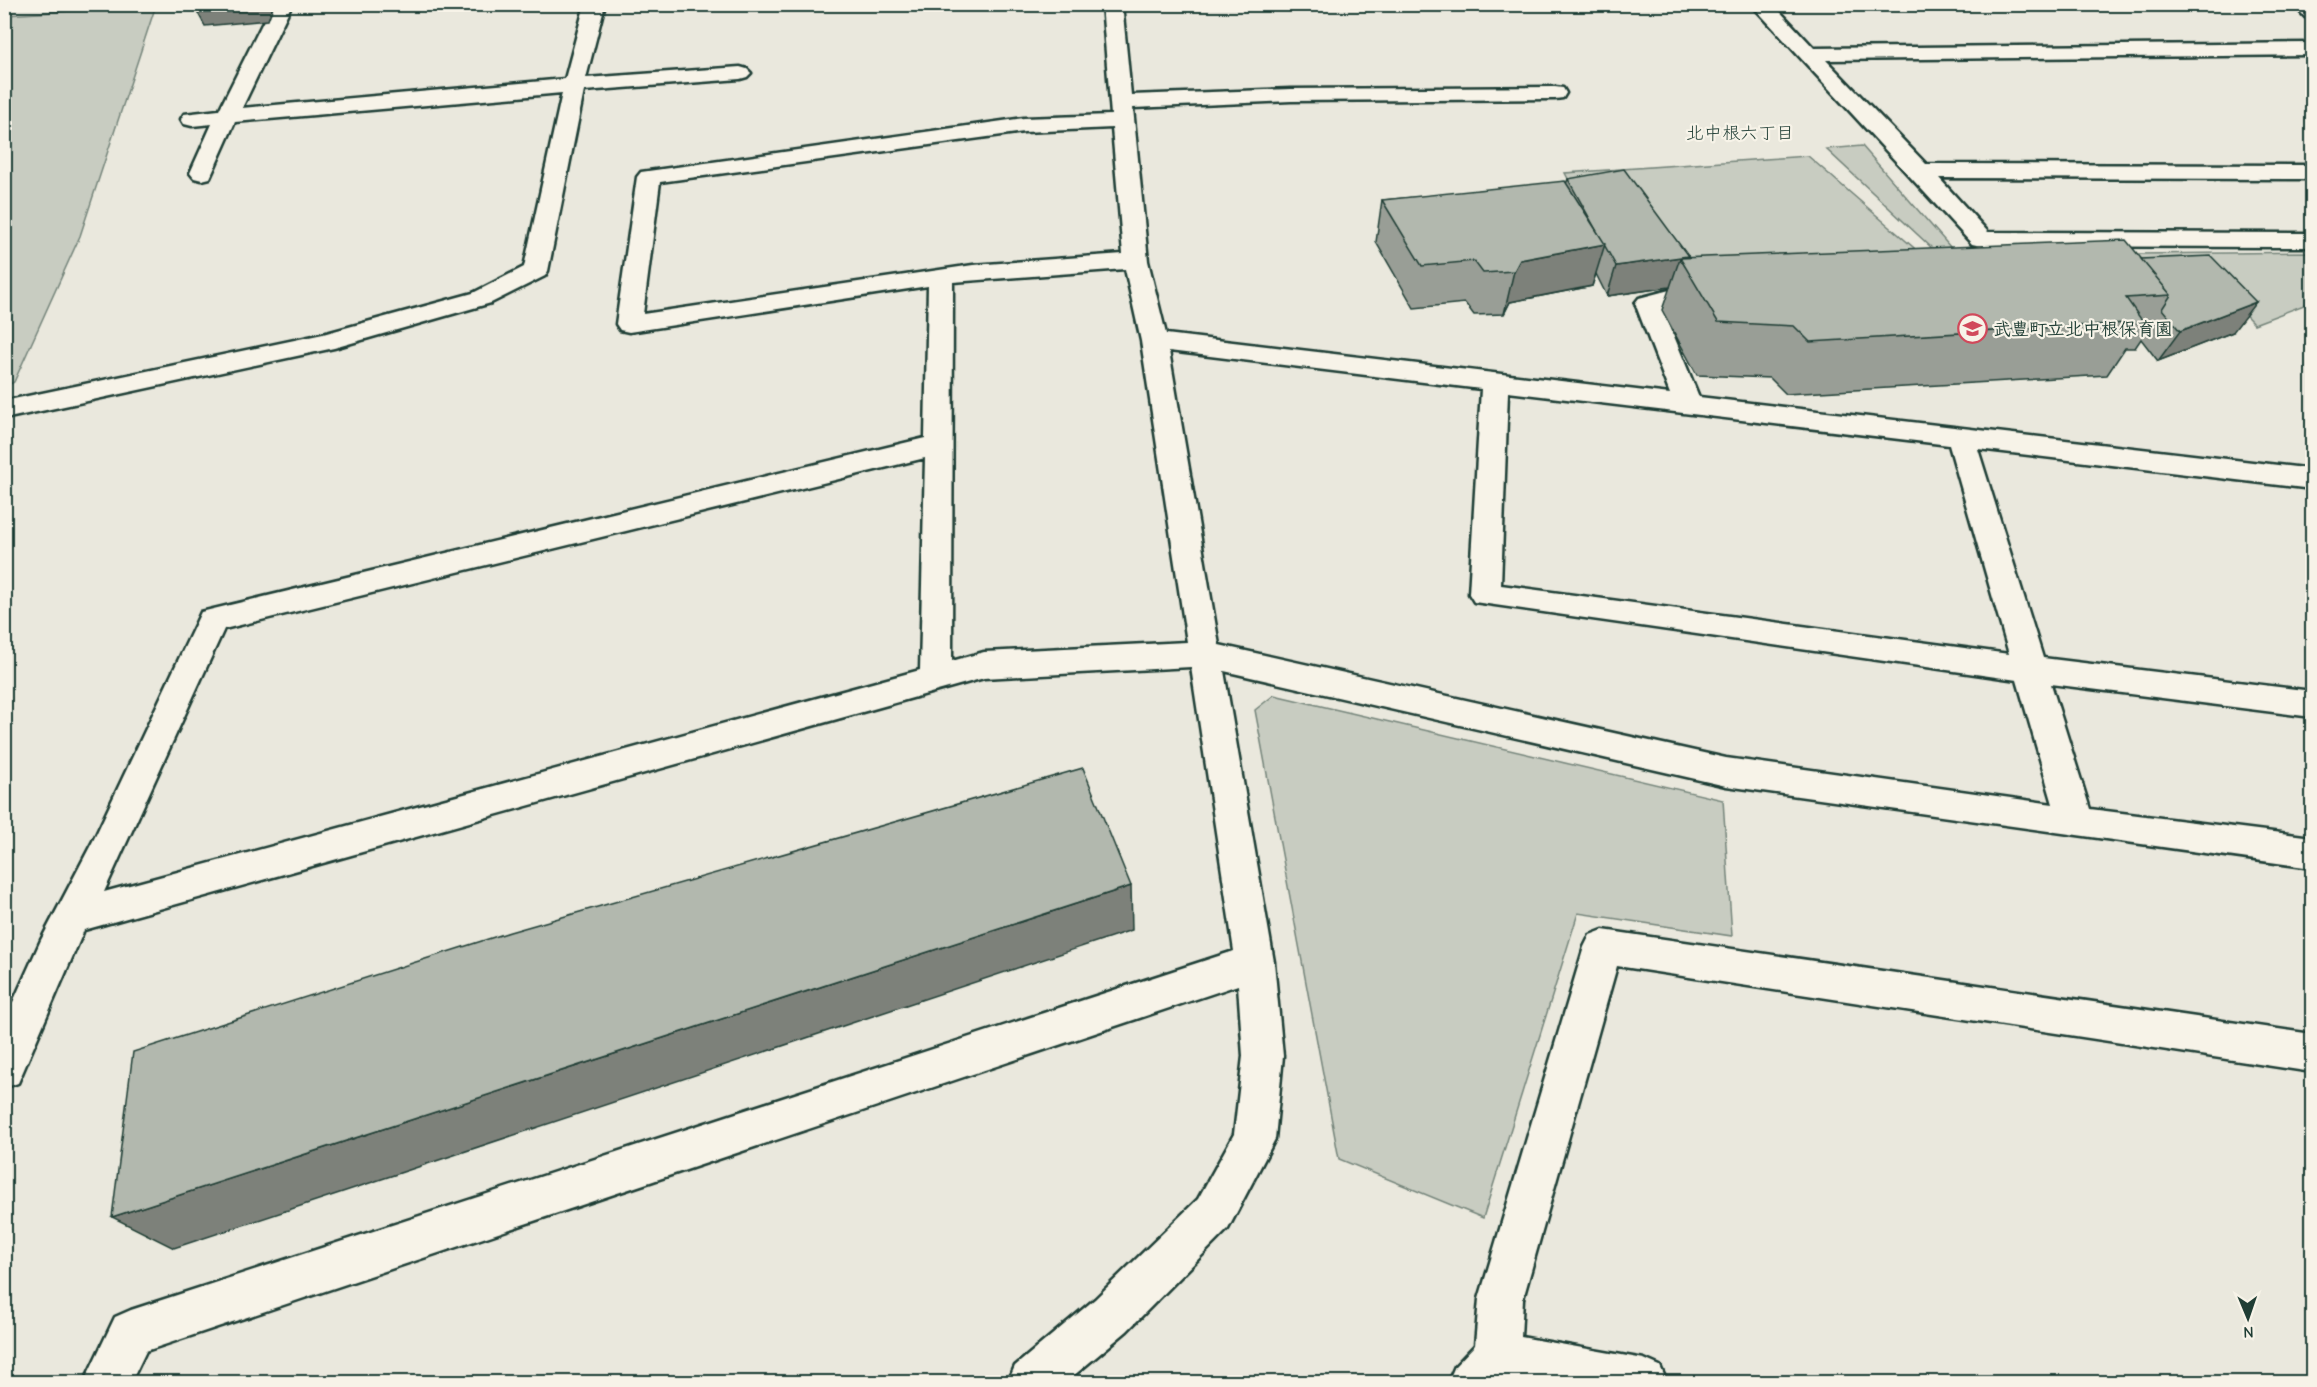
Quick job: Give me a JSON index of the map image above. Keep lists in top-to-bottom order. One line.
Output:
{"districts":["北中根六丁目"],"places":{"school or university":["武豊町立北中根保育園"]},"north":"bottom"}
